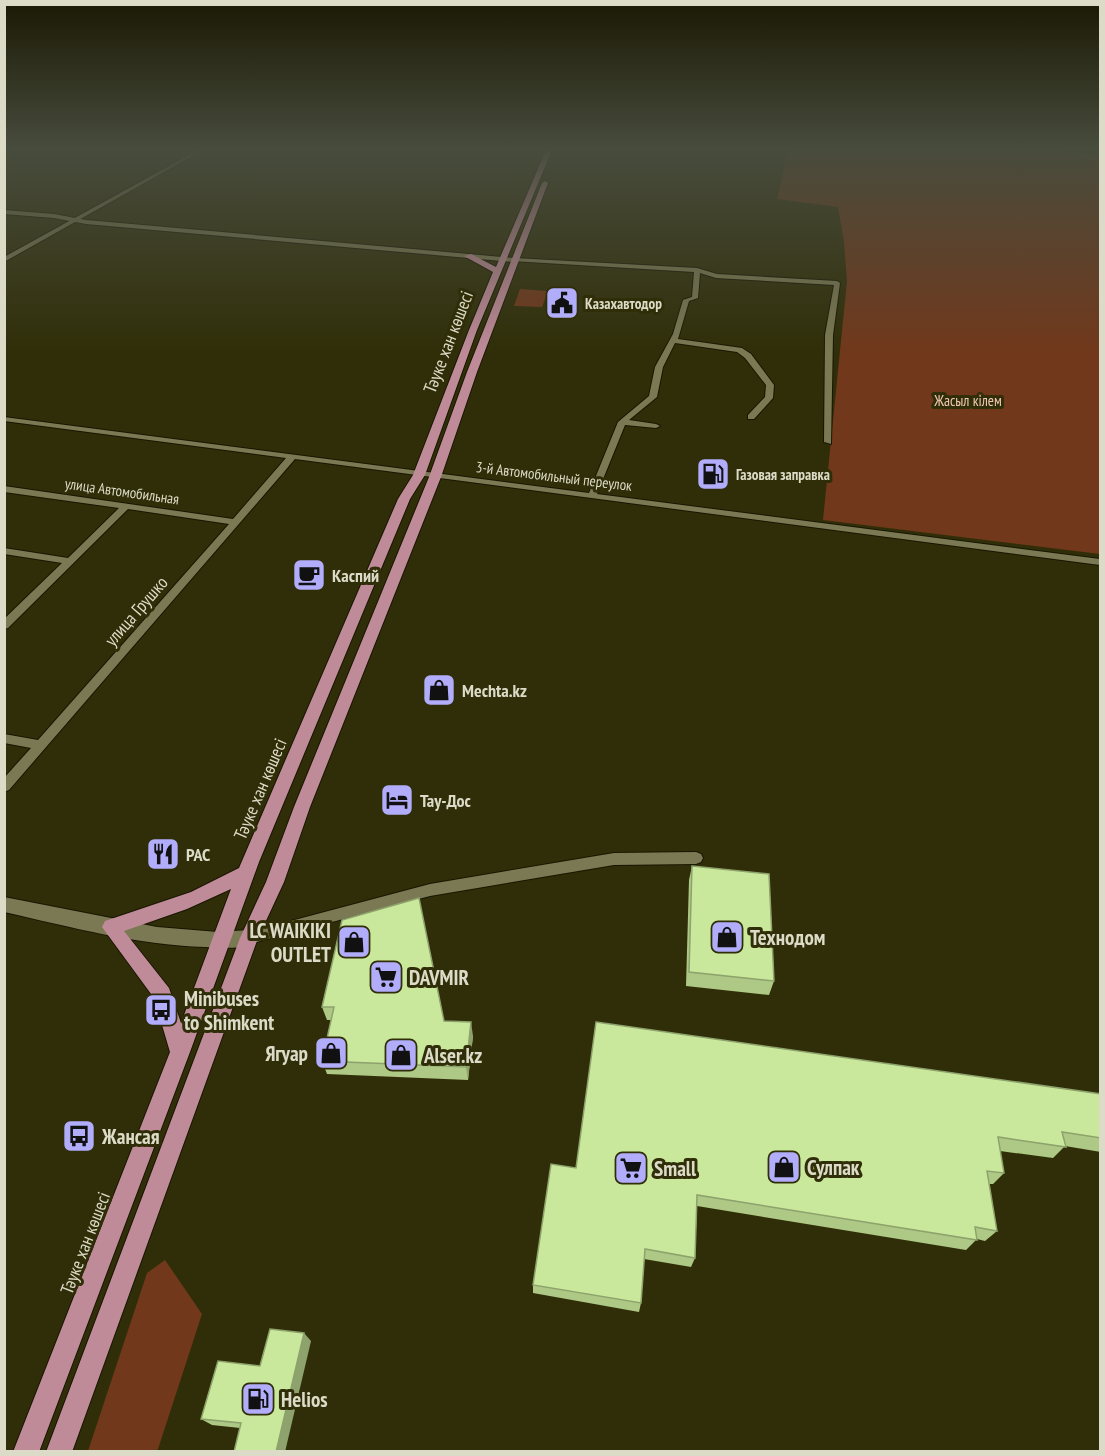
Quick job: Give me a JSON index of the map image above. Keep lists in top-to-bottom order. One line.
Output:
{"streets":{"main road":["Тәуке хан көшесі"],"street":["3-й Автомобильный переулок","улица Автомобильная","улица Грушко"]},"crossings":[["Тәуке хан көшесі","3-й Автомобильный переулок"],["3-й Автомобильный переулок","улица Грушко"],["улица Автомобильная","улица Грушко"]],"parks":["Жасыл кілем"],"places":{"public building":["Казахавтодор"],"fuel station":["Газовая заправка","Helios"],"cafe":["Каспий"],"shop":["Mechta.kz","Технодом","LC WAIKIKI OUTLET","Ягуар","Alser.kz","Сулпак"],"hotel":["Тау-Дос"],"restaurant":["РАС"],"supermarket":["DAVMIR","Small"],"bus stop":["Minibuses to Shimkent","Жансая"]}}
